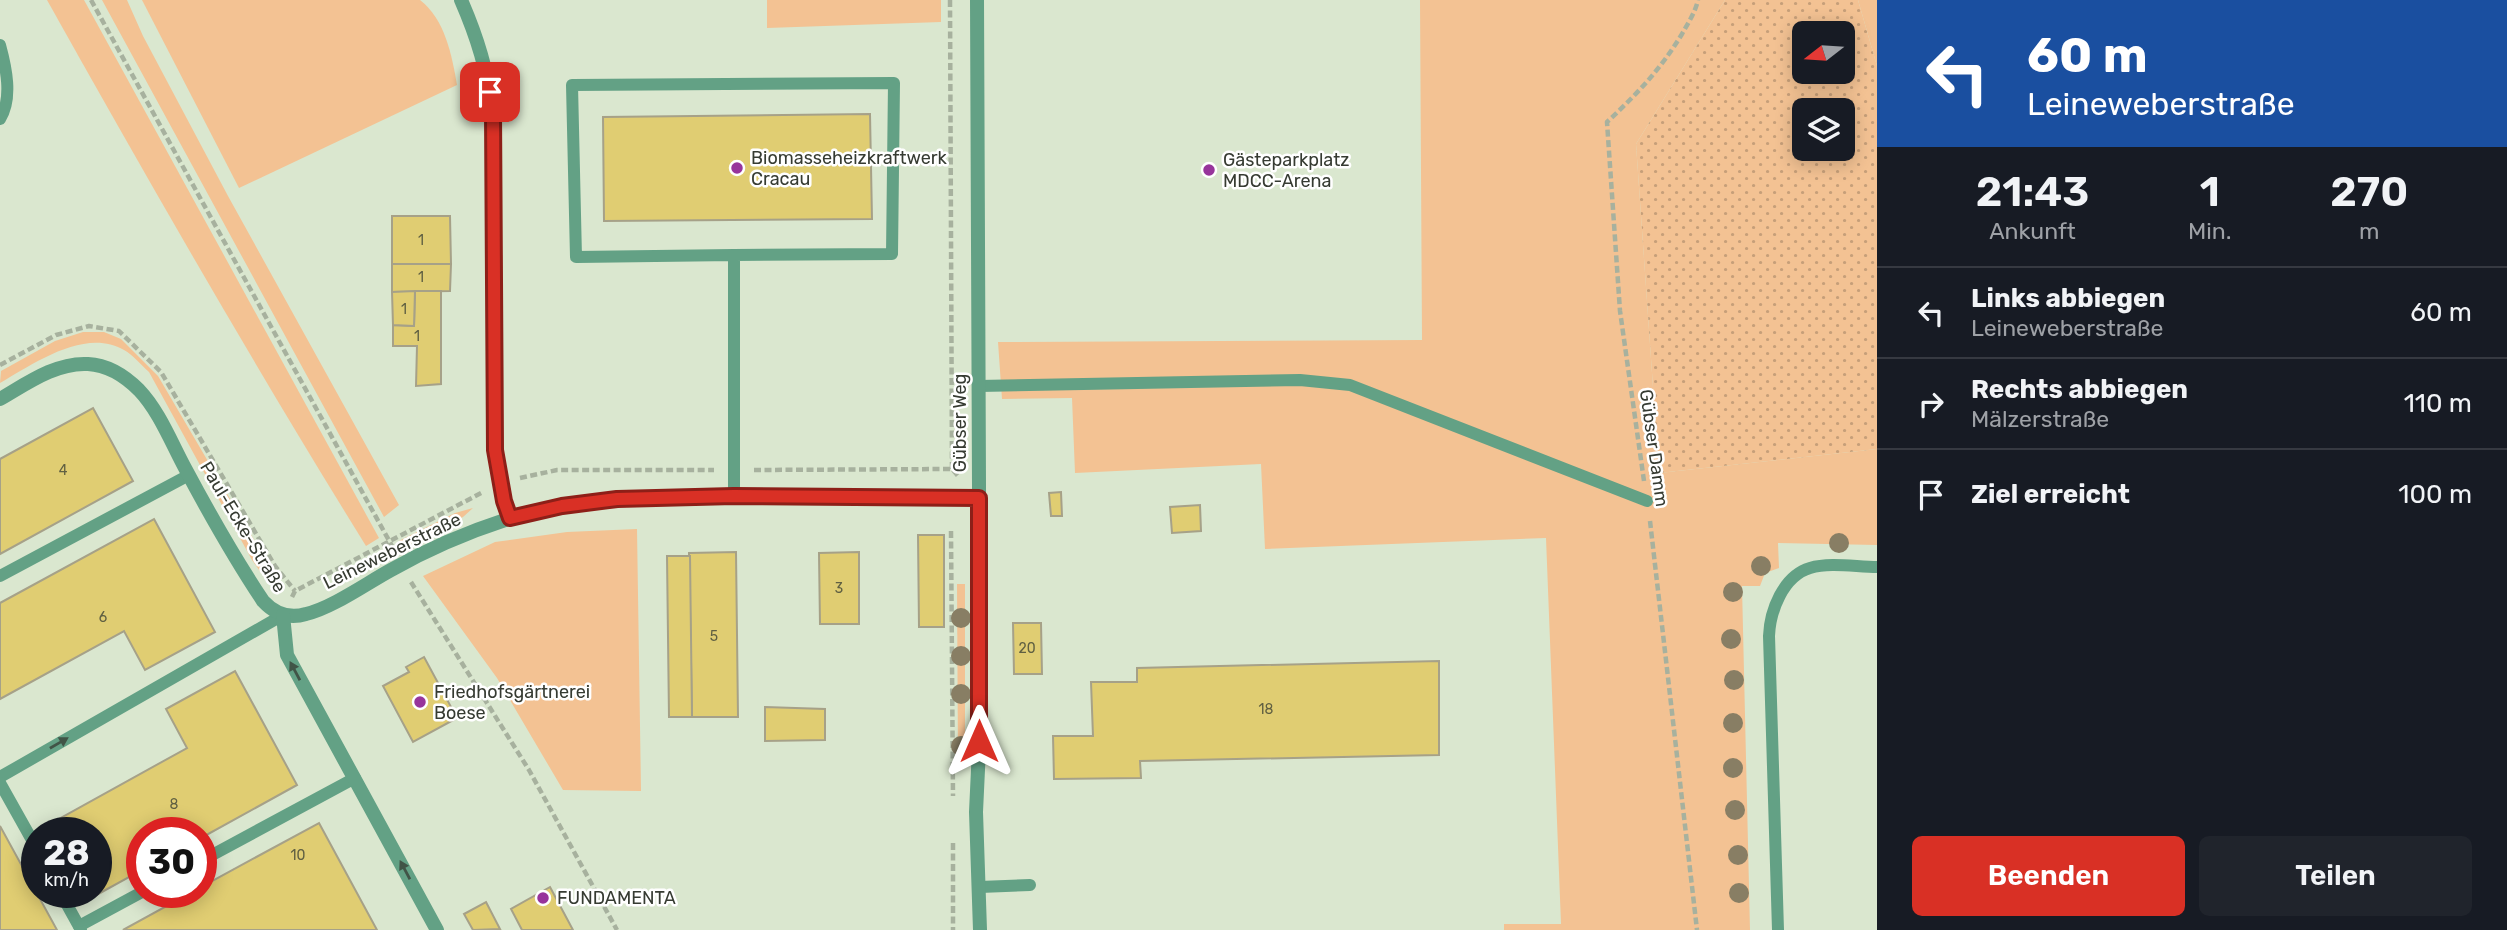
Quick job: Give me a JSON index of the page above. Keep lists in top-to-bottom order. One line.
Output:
{"streets":{"street":["Gübser Weg","Paul-Ecke-Straße","Leineweberstraße"],"path":["Gübser Damm"]},"crossings":[["Gübser Weg","Leineweberstraße"],["Paul-Ecke-Straße","Leineweberstraße"]],"one_way":["Paul-Ecke-Straße"],"places":["Biomasseheizkraftwerk Cracau","Gästeparkplatz MDCC-Arena","Friedhofsgärtnerei Boese","FUNDAMENTA"],"house_numbers":["1","1","1","1","4","3","6","5","20","18","8","10"],"north":"left","page":{"turn":["60 m","Leineweberstraße"],"eta":["21:43","Ankunft","1","Min.","270","m"],"list":[{"name":"Links abbiegen","note":"Leineweberstraße","value":"60 m"},{"name":"Rechts abbiegen","note":"Mälzerstraße","value":"110 m"},{"name":"Ziel erreicht","value":"100 m"}],"speed":"28 km/h","limit":"30","buttons":["Beenden","Teilen"]}}
